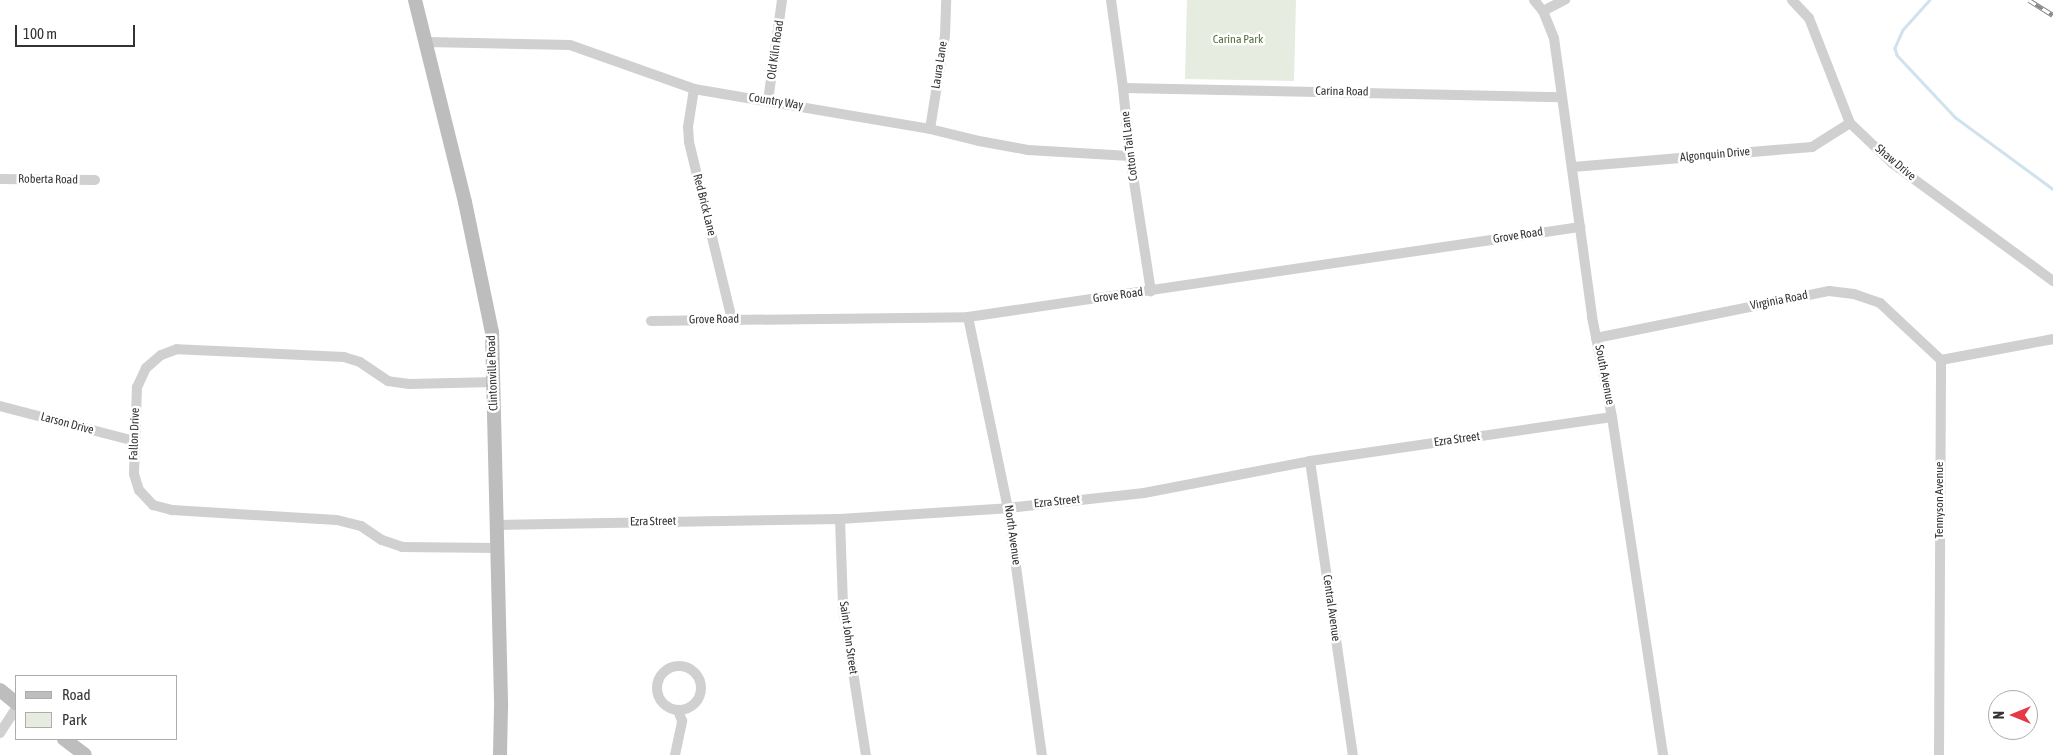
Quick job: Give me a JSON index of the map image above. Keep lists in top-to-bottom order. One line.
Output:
{"streets":{"main road":["Clintonville Road"],"street":["Old Kiln Road","Laura Lane","Carina Road","Country Way","Cotton Tail Lane","Algonquin Drive","Shaw Drive","Roberta Road","Red Brick Lane","Grove Road","Virginia Road","South Avenue","Larson Drive","Fallon Drive","Ezra Street","Tennyson Avenue","North Avenue","Central Avenue","Saint John Street"]},"crossings":[["Old Kiln Road","Country Way"],["Laura Lane","Country Way"],["Carina Road","Cotton Tail Lane"],["Carina Road","South Avenue"],["Country Way","Cotton Tail Lane"],["Country Way","Red Brick Lane"],["Country Way","Clintonville Road"],["Cotton Tail Lane","Grove Road"],["Algonquin Drive","Shaw Drive"],["Algonquin Drive","South Avenue"],["Red Brick Lane","Grove Road"],["Grove Road","South Avenue"],["Grove Road","North Avenue"],["Virginia Road","South Avenue"],["Virginia Road","Tennyson Avenue"],["Clintonville Road","Fallon Drive"],["Clintonville Road","Ezra Street"],["South Avenue","Ezra Street"],["Larson Drive","Fallon Drive"],["Ezra Street","North Avenue"],["Ezra Street","Central Avenue"],["Ezra Street","Saint John Street"]],"parks":["Carina Park"],"legend":["Road","Park"],"scale_bar":"100 m","north":"left"}
